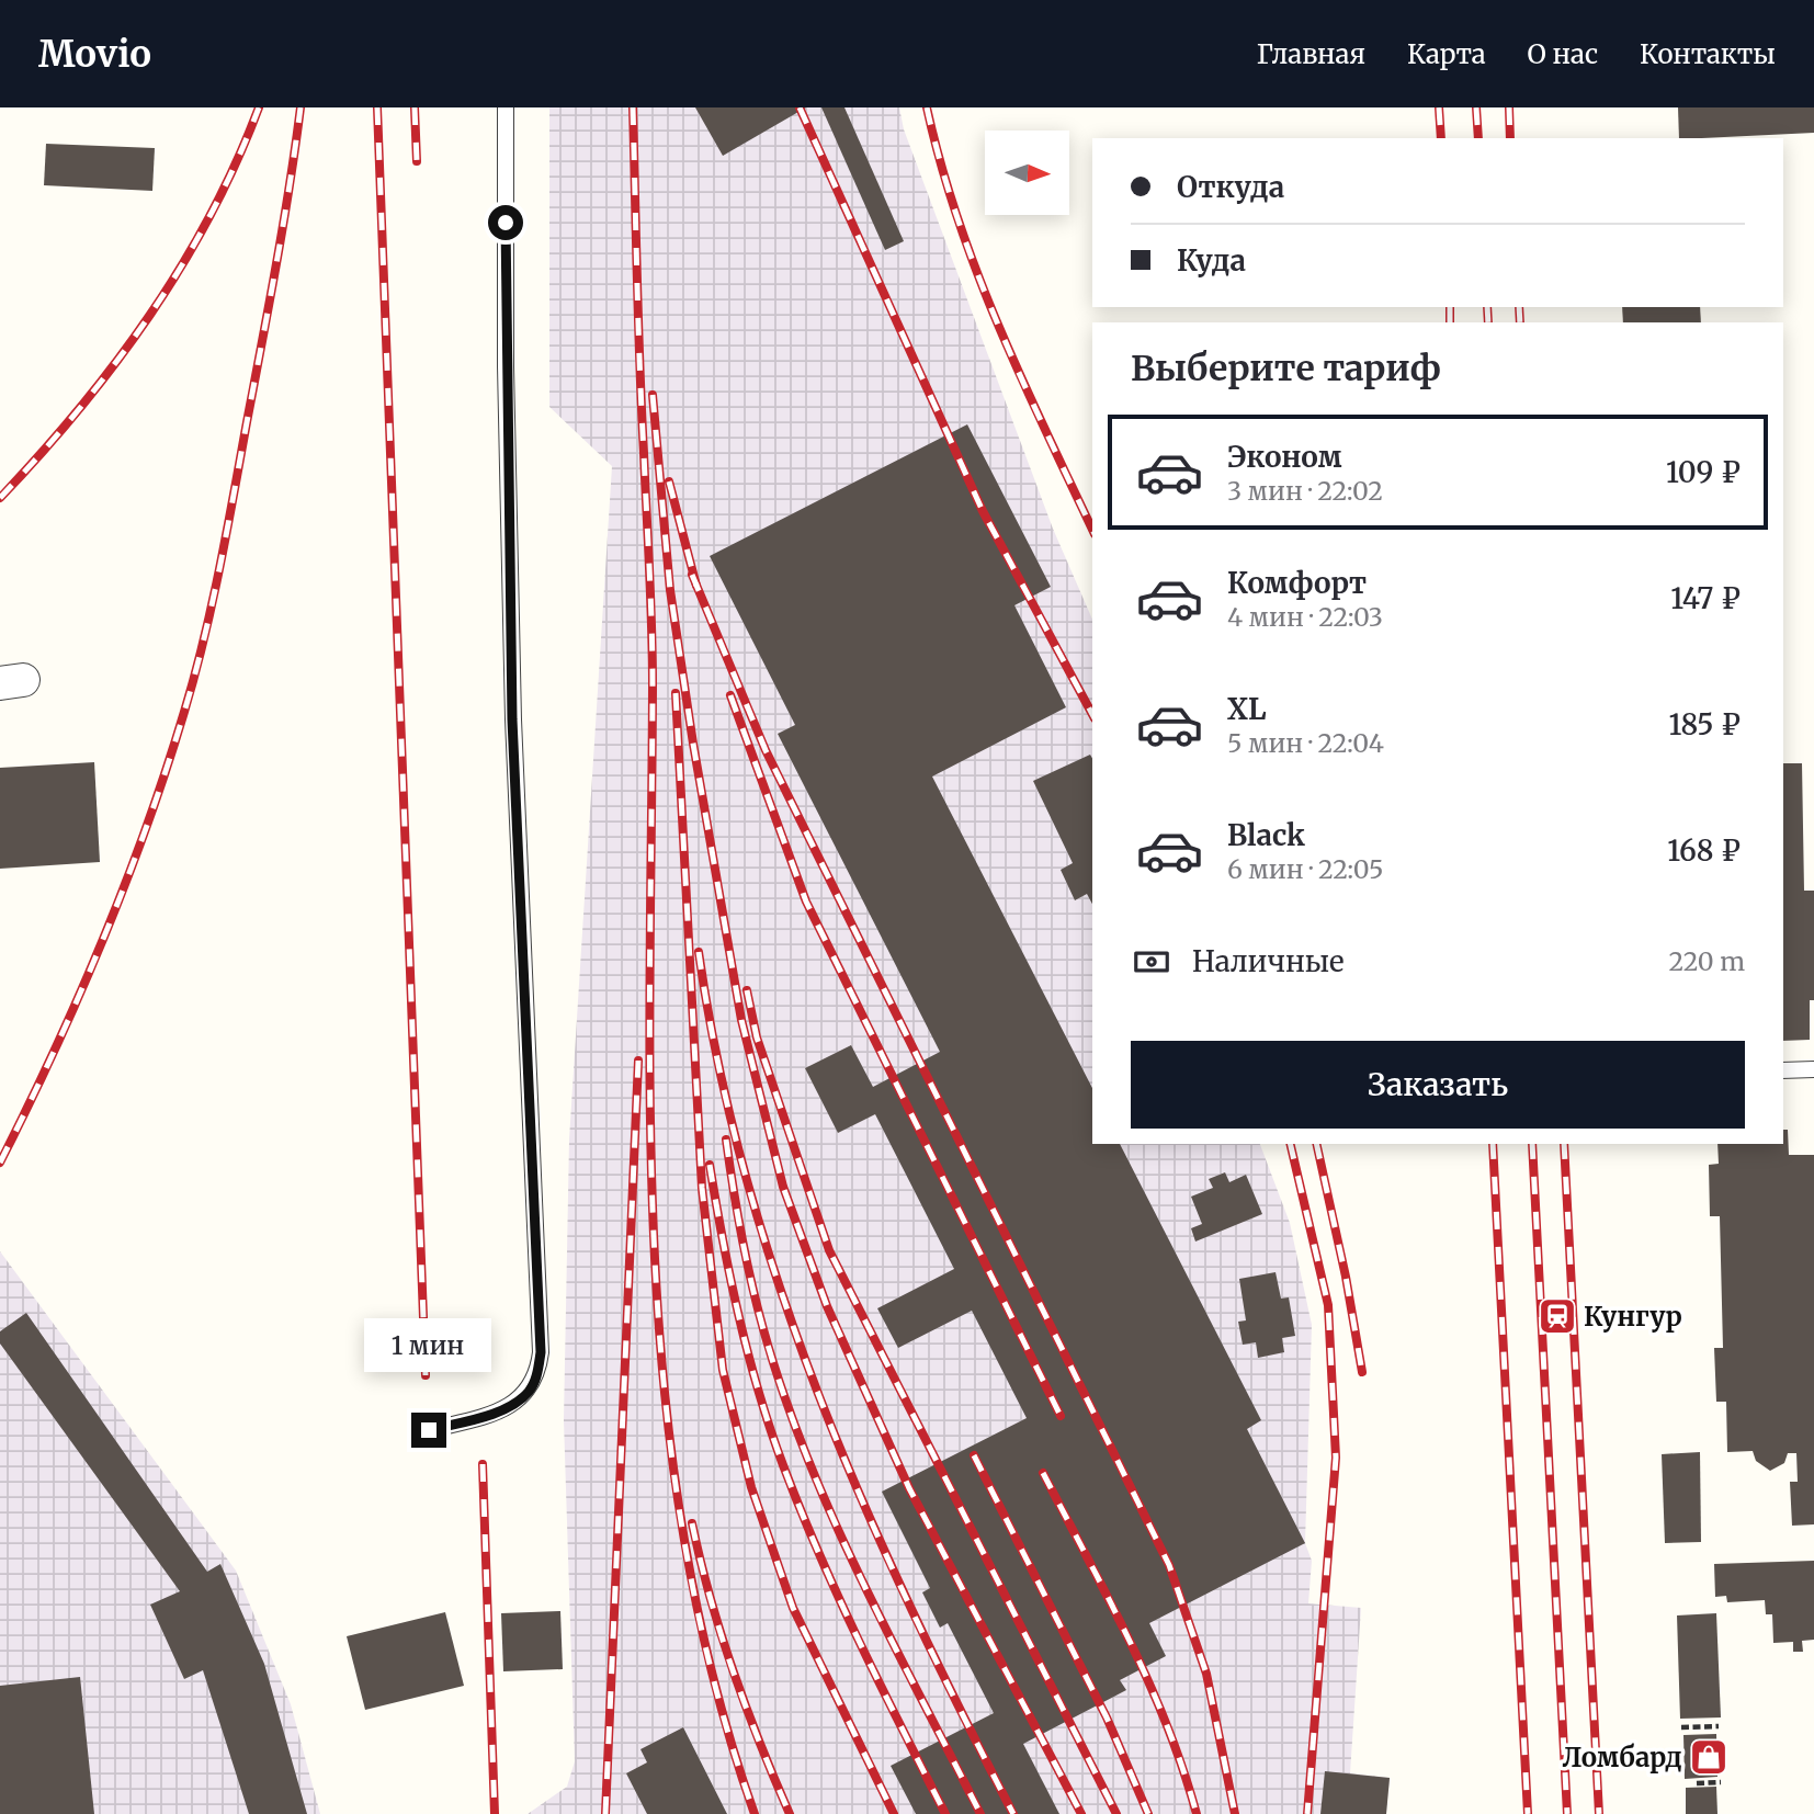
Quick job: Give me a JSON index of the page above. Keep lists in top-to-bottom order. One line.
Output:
{"places":{"station":["Кунгур"],"shop":["Ломбард"]},"north":"right","page":{"header":"Movio","nav":["Главная","Карта","О нас","Контакты"],"banner":["Откуда","Куда"],"heading":"Выберите тариф","list":[{"name":"Эконом","note":"3 мин · 22:02","value":"109 ₽"},{"name":"Комфорт","note":"4 мин · 22:03","value":"147 ₽"},{"name":"XL","note":"5 мин · 22:04","value":"185 ₽"},{"name":"Black","note":"6 мин · 22:05","value":"168 ₽"}],"pay":["Наличные","220 m"],"buttons":"Заказать","bubble":"1 мин"}}
